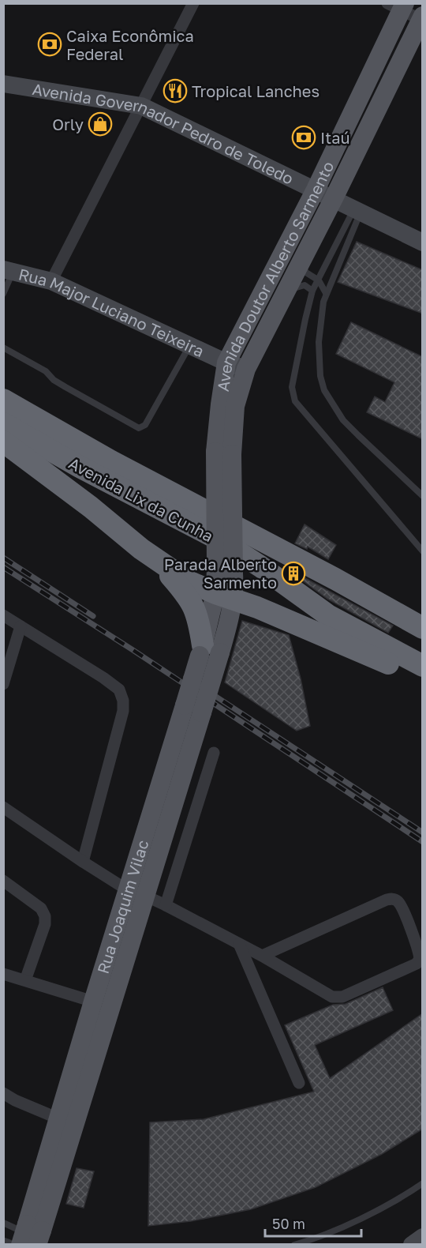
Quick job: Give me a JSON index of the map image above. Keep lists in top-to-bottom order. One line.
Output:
{"streets":{"highway":["Avenida Lix da Cunha"],"main road":["Avenida Governador Pedro de Toledo","Avenida Doutor Alberto Sarmento","Rua Major Luciano Teixeira","Rua Joaquim Vilac"]},"crossings":[["Avenida Governador Pedro de Toledo","Avenida Doutor Alberto Sarmento"],["Avenida Doutor Alberto Sarmento","Rua Major Luciano Teixeira"],["Avenida Doutor Alberto Sarmento","Rua Joaquim Vilac"]],"places":{"bank":["Caixa Econômica Federal","Itaú"],"restaurant":["Tropical Lanches"],"shop":["Orly"],"building":["Parada Alberto Sarmento"]},"scale_bar":"50 m"}
